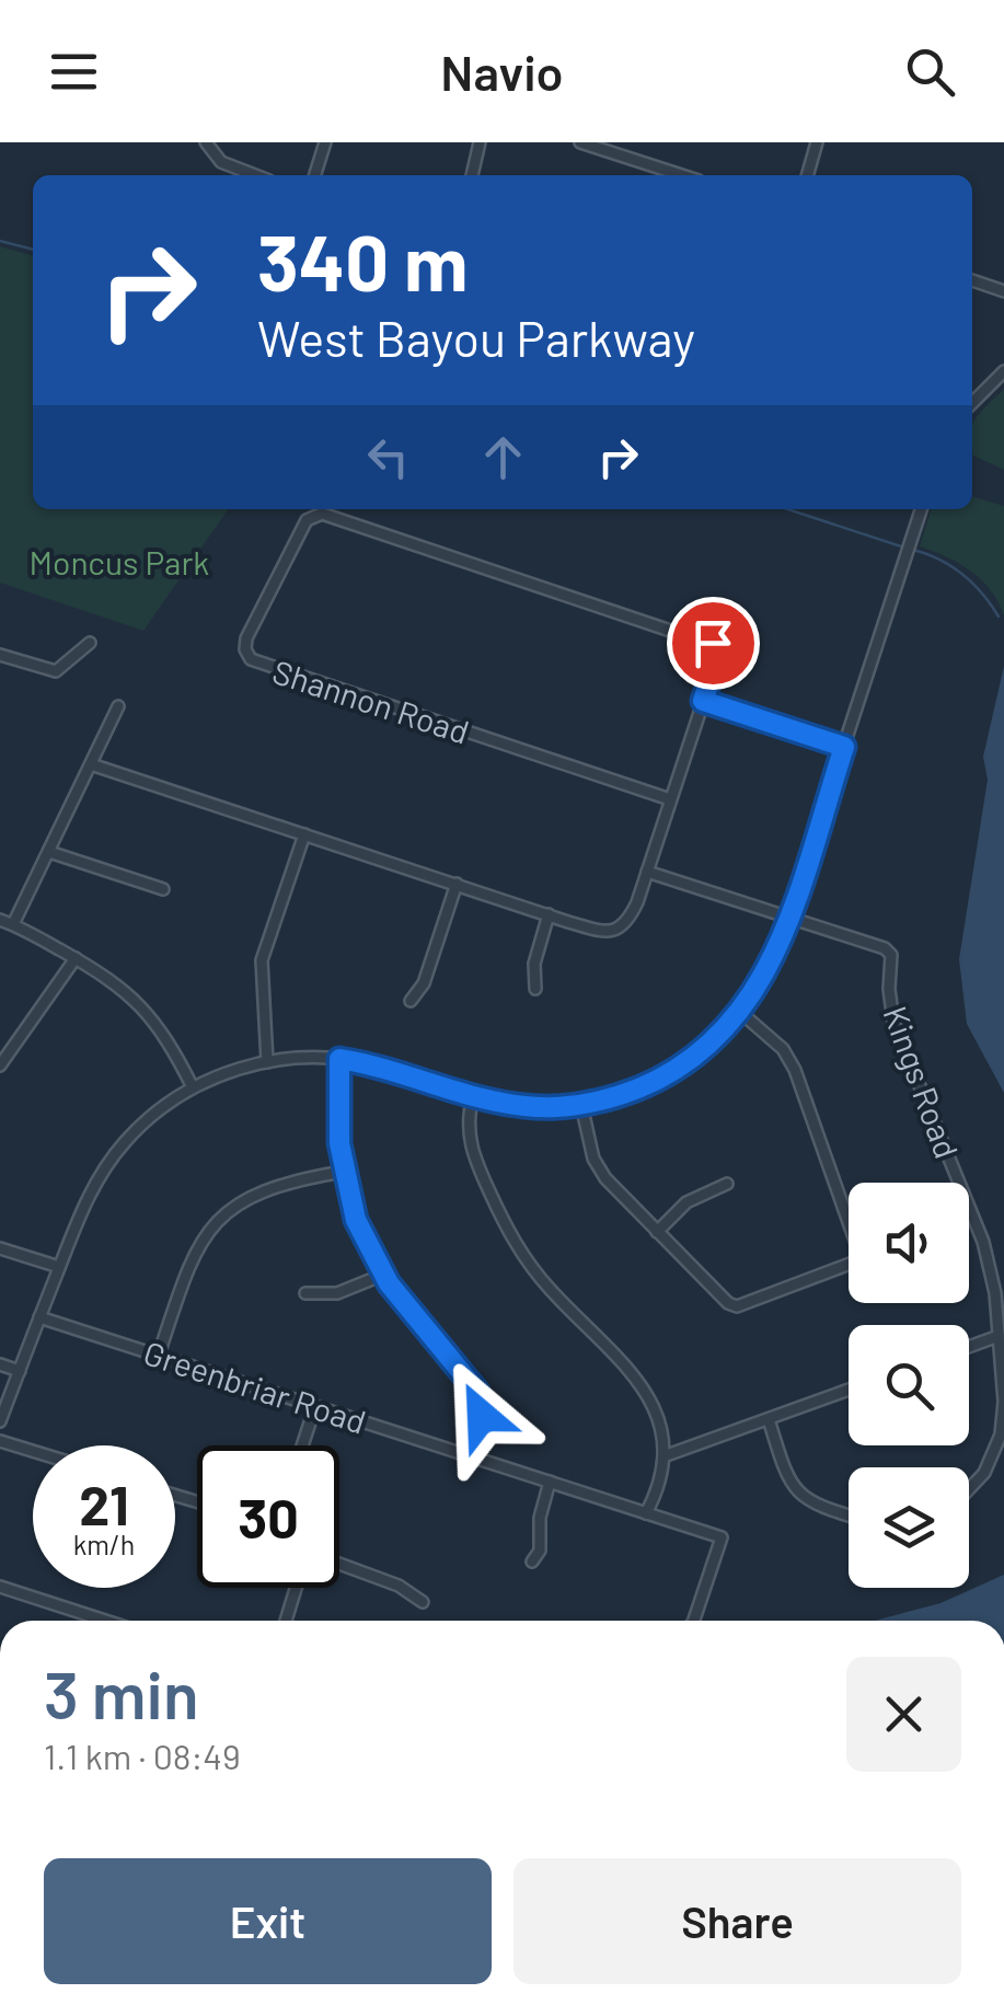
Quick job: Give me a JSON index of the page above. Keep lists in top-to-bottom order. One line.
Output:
{"streets":{"street":["Shannon Road","Kings Road","Greenbriar Road"]},"crossings":[["Shannon Road","Kings Road"]],"parks":["Moncus Park"],"page":{"header":"Navio","turn":["340 m","West Bayou Parkway"],"speed":"21 km/h","limit":"30","heading":["3 min","1.1 km · 08:49"],"buttons":["Exit","Share"]}}
